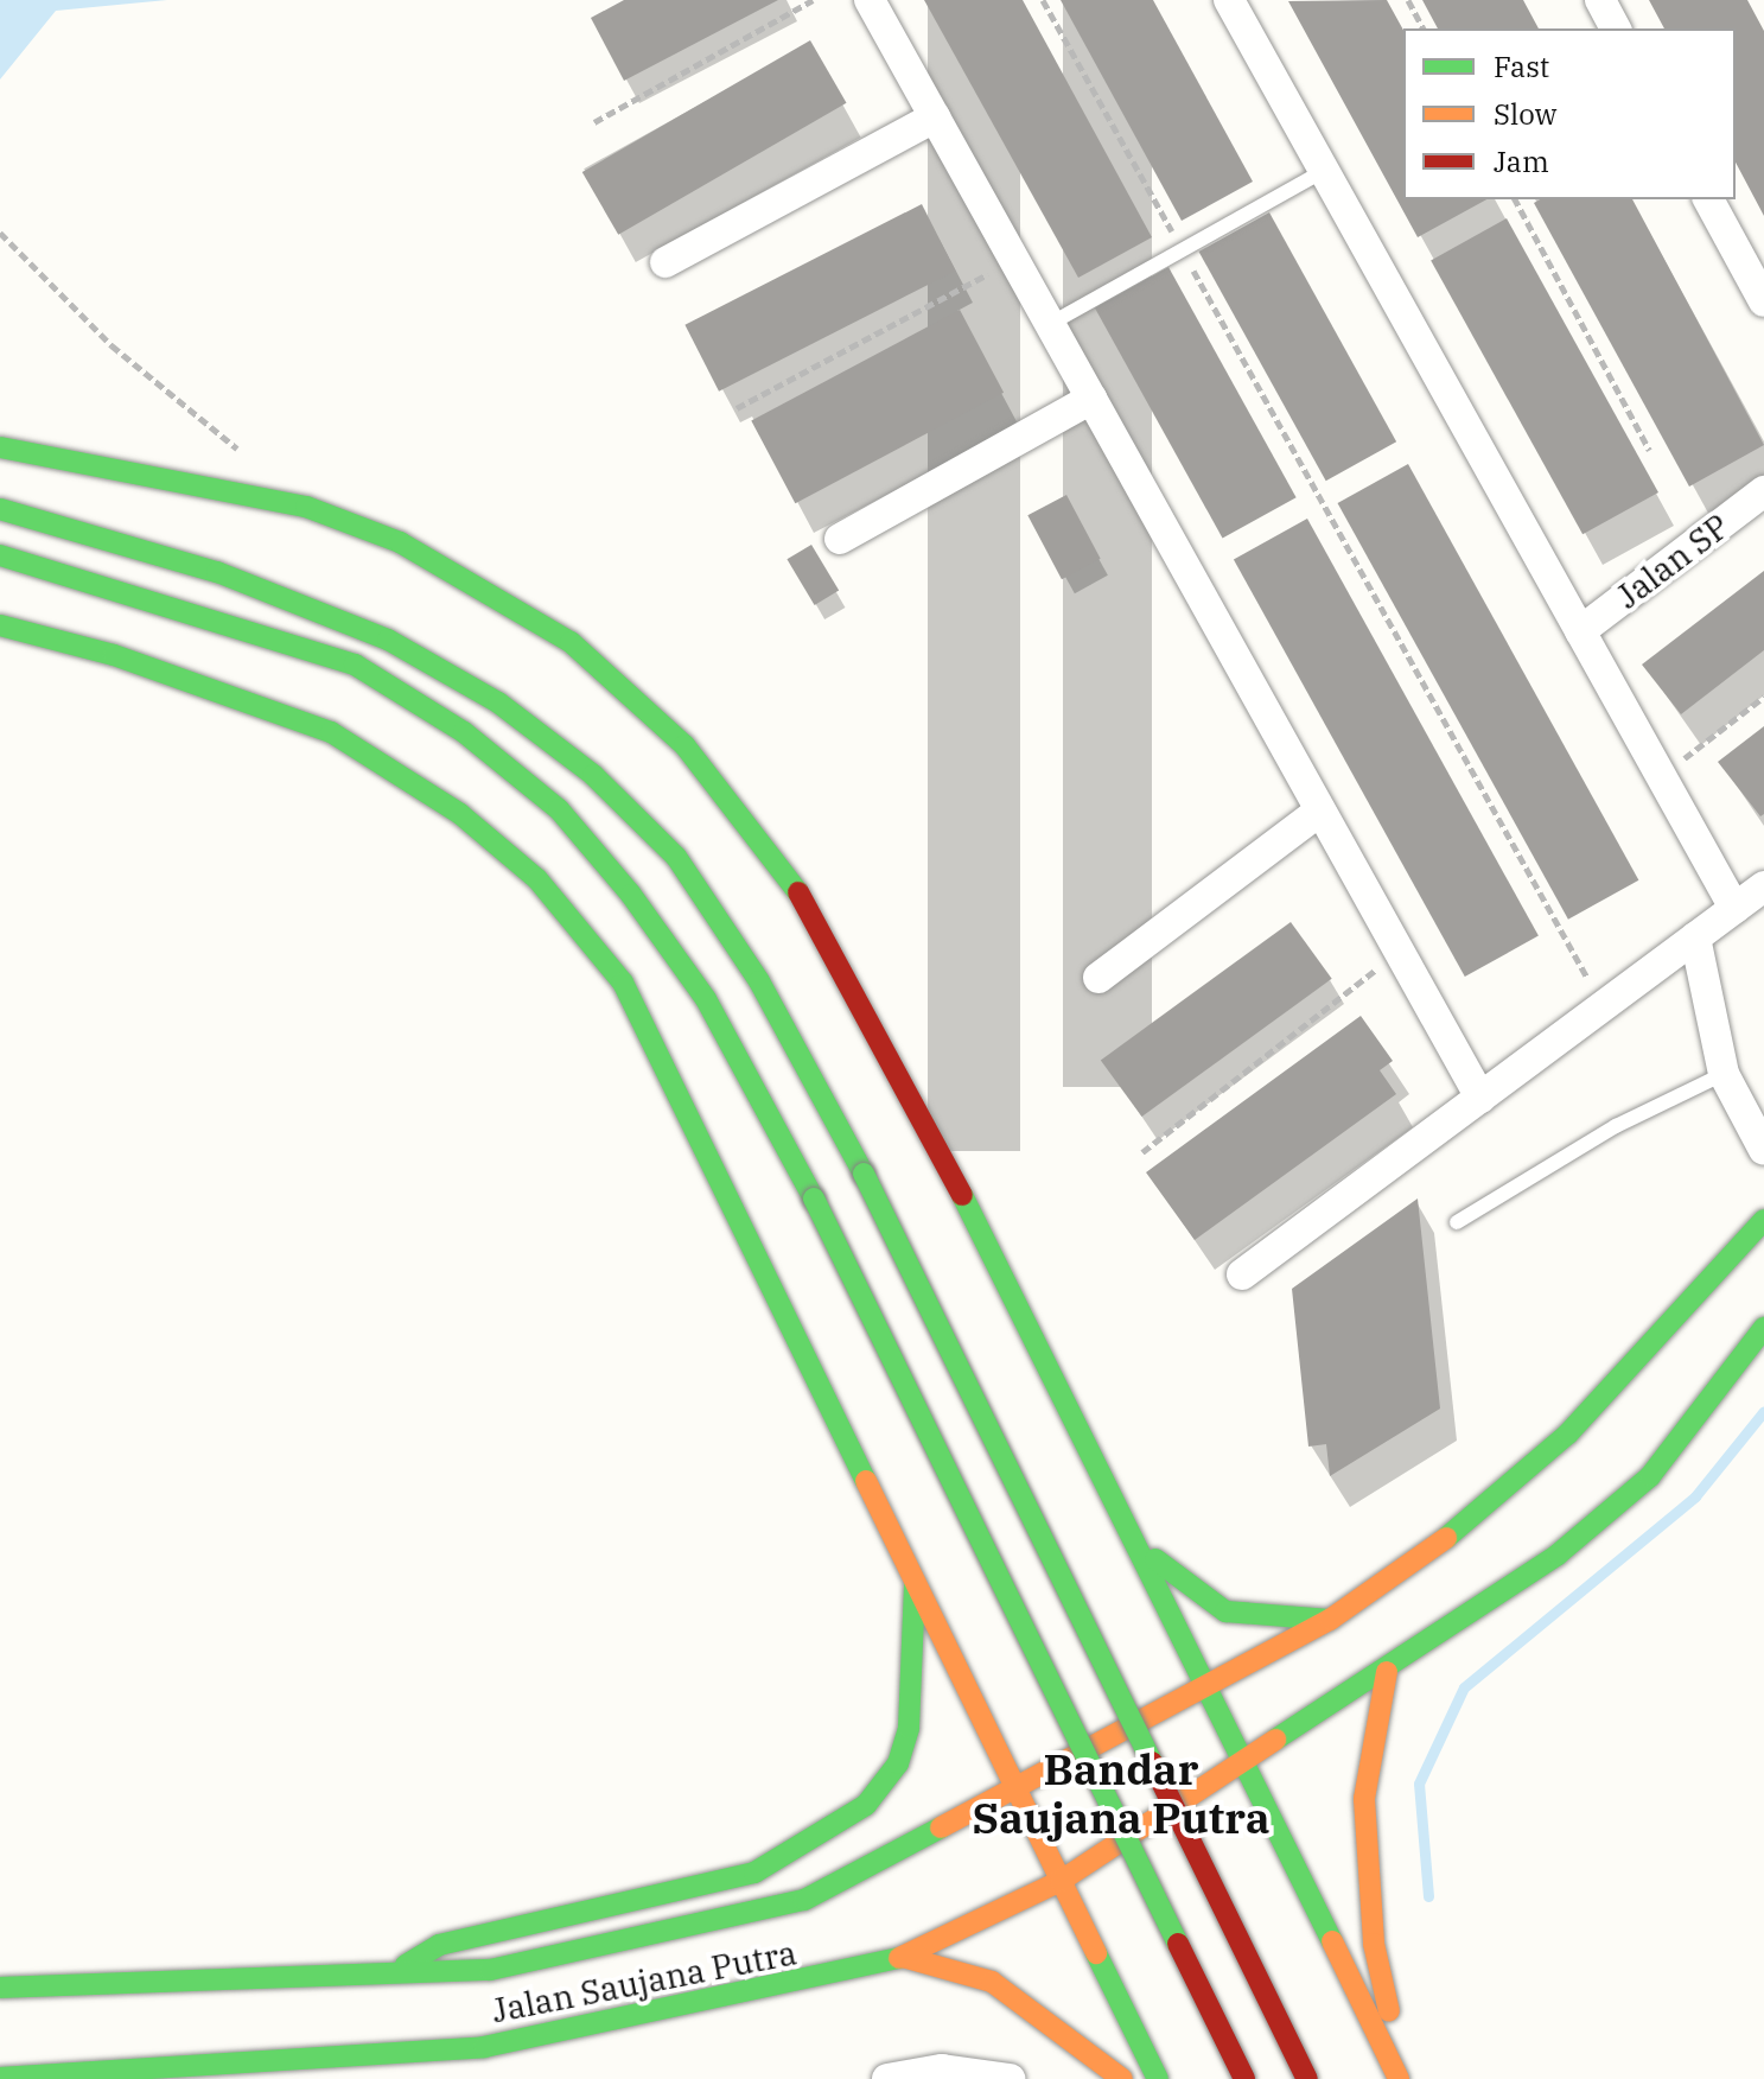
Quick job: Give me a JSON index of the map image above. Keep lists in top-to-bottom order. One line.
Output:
{"streets":{"main road":["Jalan Saujana Putra"],"street":["Jalan SP"]},"districts":["Bandar Saujana Putra"],"legend":["Fast","Slow","Jam"]}
